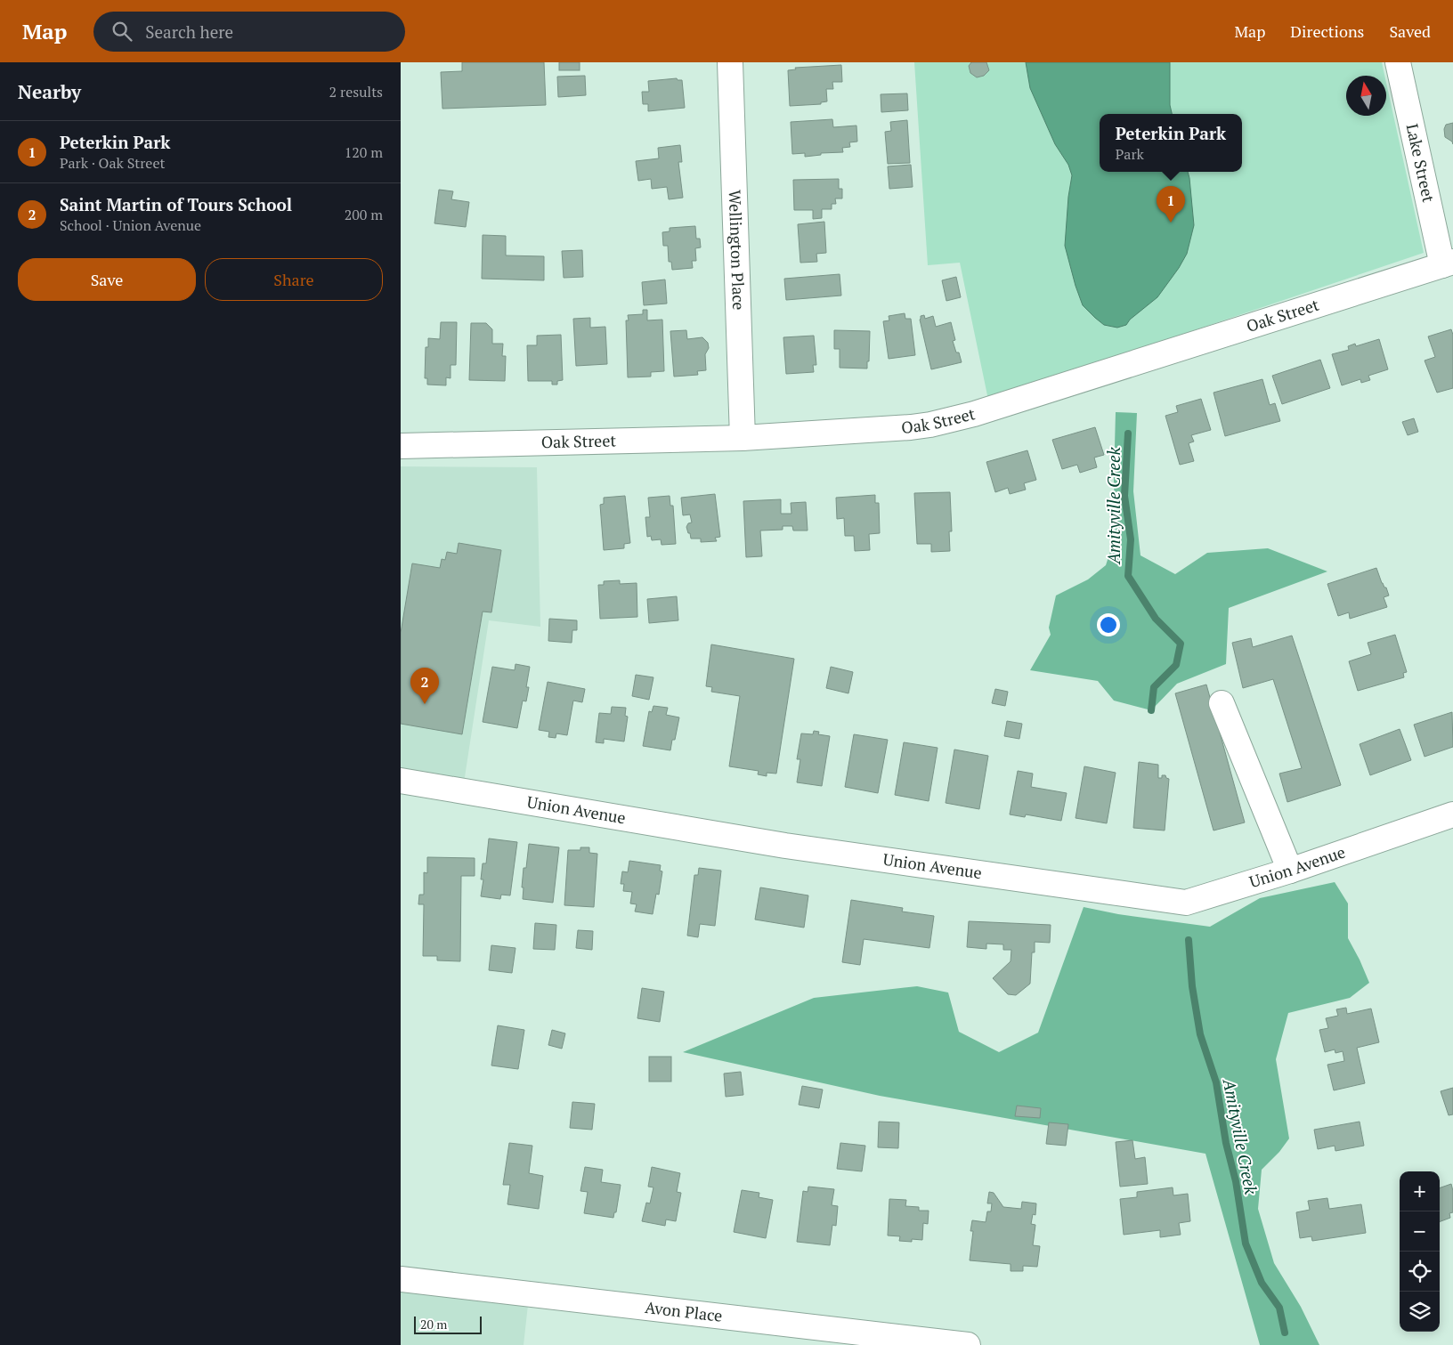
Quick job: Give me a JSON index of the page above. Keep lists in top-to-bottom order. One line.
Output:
{"streets":{"street":["Lake Street","Wellington Place","Oak Street","Union Avenue","Avon Place"]},"crossings":[["Lake Street","Oak Street"],["Wellington Place","Oak Street"]],"water":["Amityville Creek"],"scale_bar":"20 m","north":"top","page":{"header":"Map","search":"Search here","nav":["Map","Directions","Saved"],"heading":["Nearby","2 results"],"popup":["Peterkin Park","Park"],"list":[{"mark":"1","name":"Peterkin Park","note":"Park · Oak Street","value":"120 m"},{"mark":"2","name":"Saint Martin of Tours School","note":"School · Union Avenue","value":"200 m"}],"pins":["1","2"],"buttons":["Save","Share"],"map_buttons":["+","−"],"scale":"20 m"}}
